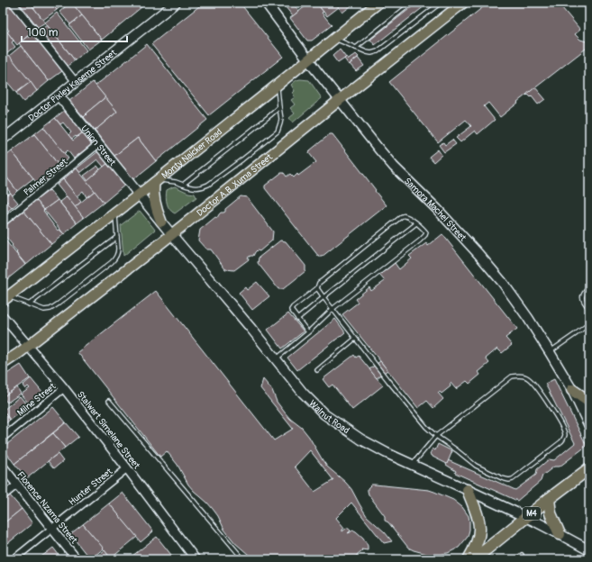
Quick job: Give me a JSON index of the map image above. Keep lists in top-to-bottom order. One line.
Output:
{"streets":{"highway":["M4"],"main road":["Doctor Pixley Kaseme Street","Union Street","Monty Naicker Road","Doctor A.B. Xuma Street","Samora Machel Street","Walnut Road"],"street":["Palmer Street","Milne Street","Stalwart Simelane Street","Hunter Street","Florence Nzama Street"]},"crossings":[["Doctor Pixley Kaseme Street","Union Street"],["Union Street","Monty Naicker Road"],["Union Street","Palmer Street"],["Union Street","Walnut Road"],["Monty Naicker Road","Samora Machel Street"],["Monty Naicker Road","Walnut Road"],["Doctor A.B. Xuma Street","Samora Machel Street"],["Doctor A.B. Xuma Street","Walnut Road"],["Doctor A.B. Xuma Street","Stalwart Simelane Street"],["Milne Street","Stalwart Simelane Street"],["Walnut Road","M4"],["Stalwart Simelane Street","Hunter Street"],["Hunter Street","Florence Nzama Street"]],"scale_bar":"100 m"}
